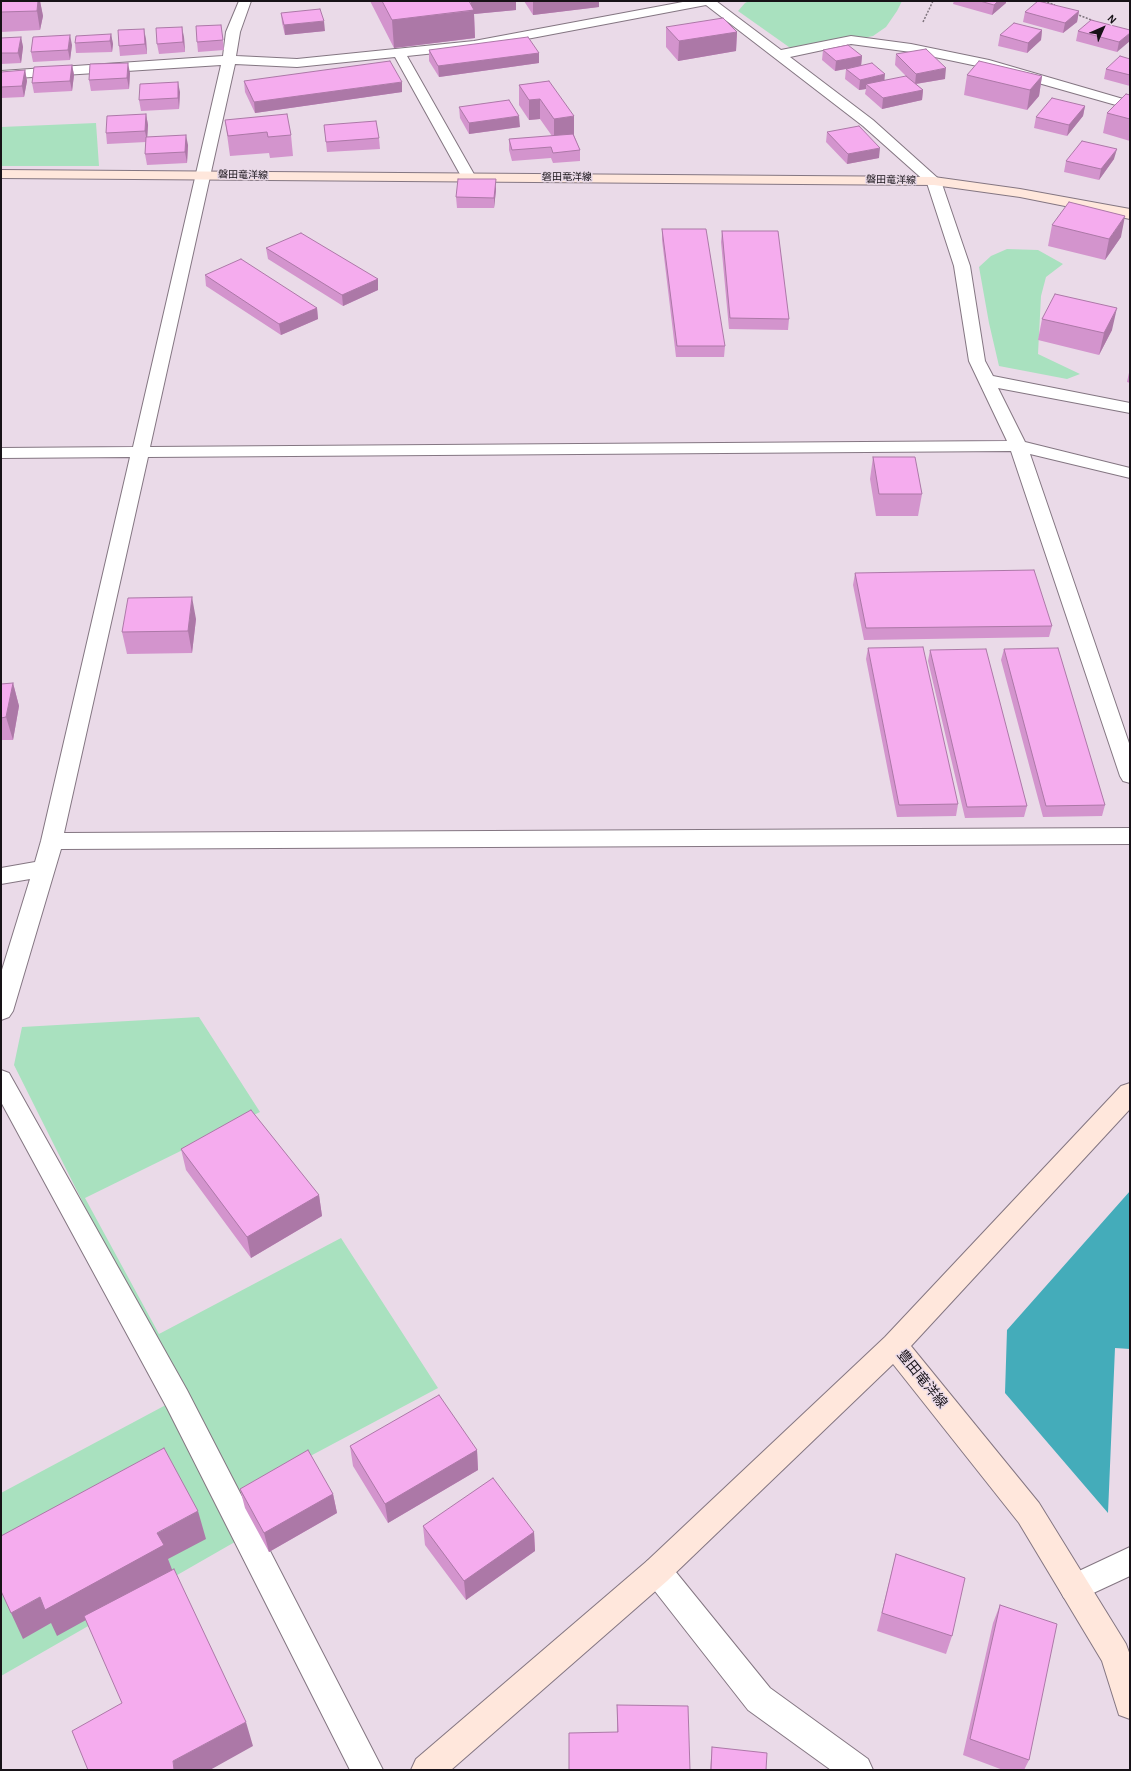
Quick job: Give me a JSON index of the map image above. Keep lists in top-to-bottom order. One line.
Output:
{"streets":{"main road":["磐田竜洋線","豊田竜洋線"]},"north":"top right"}
